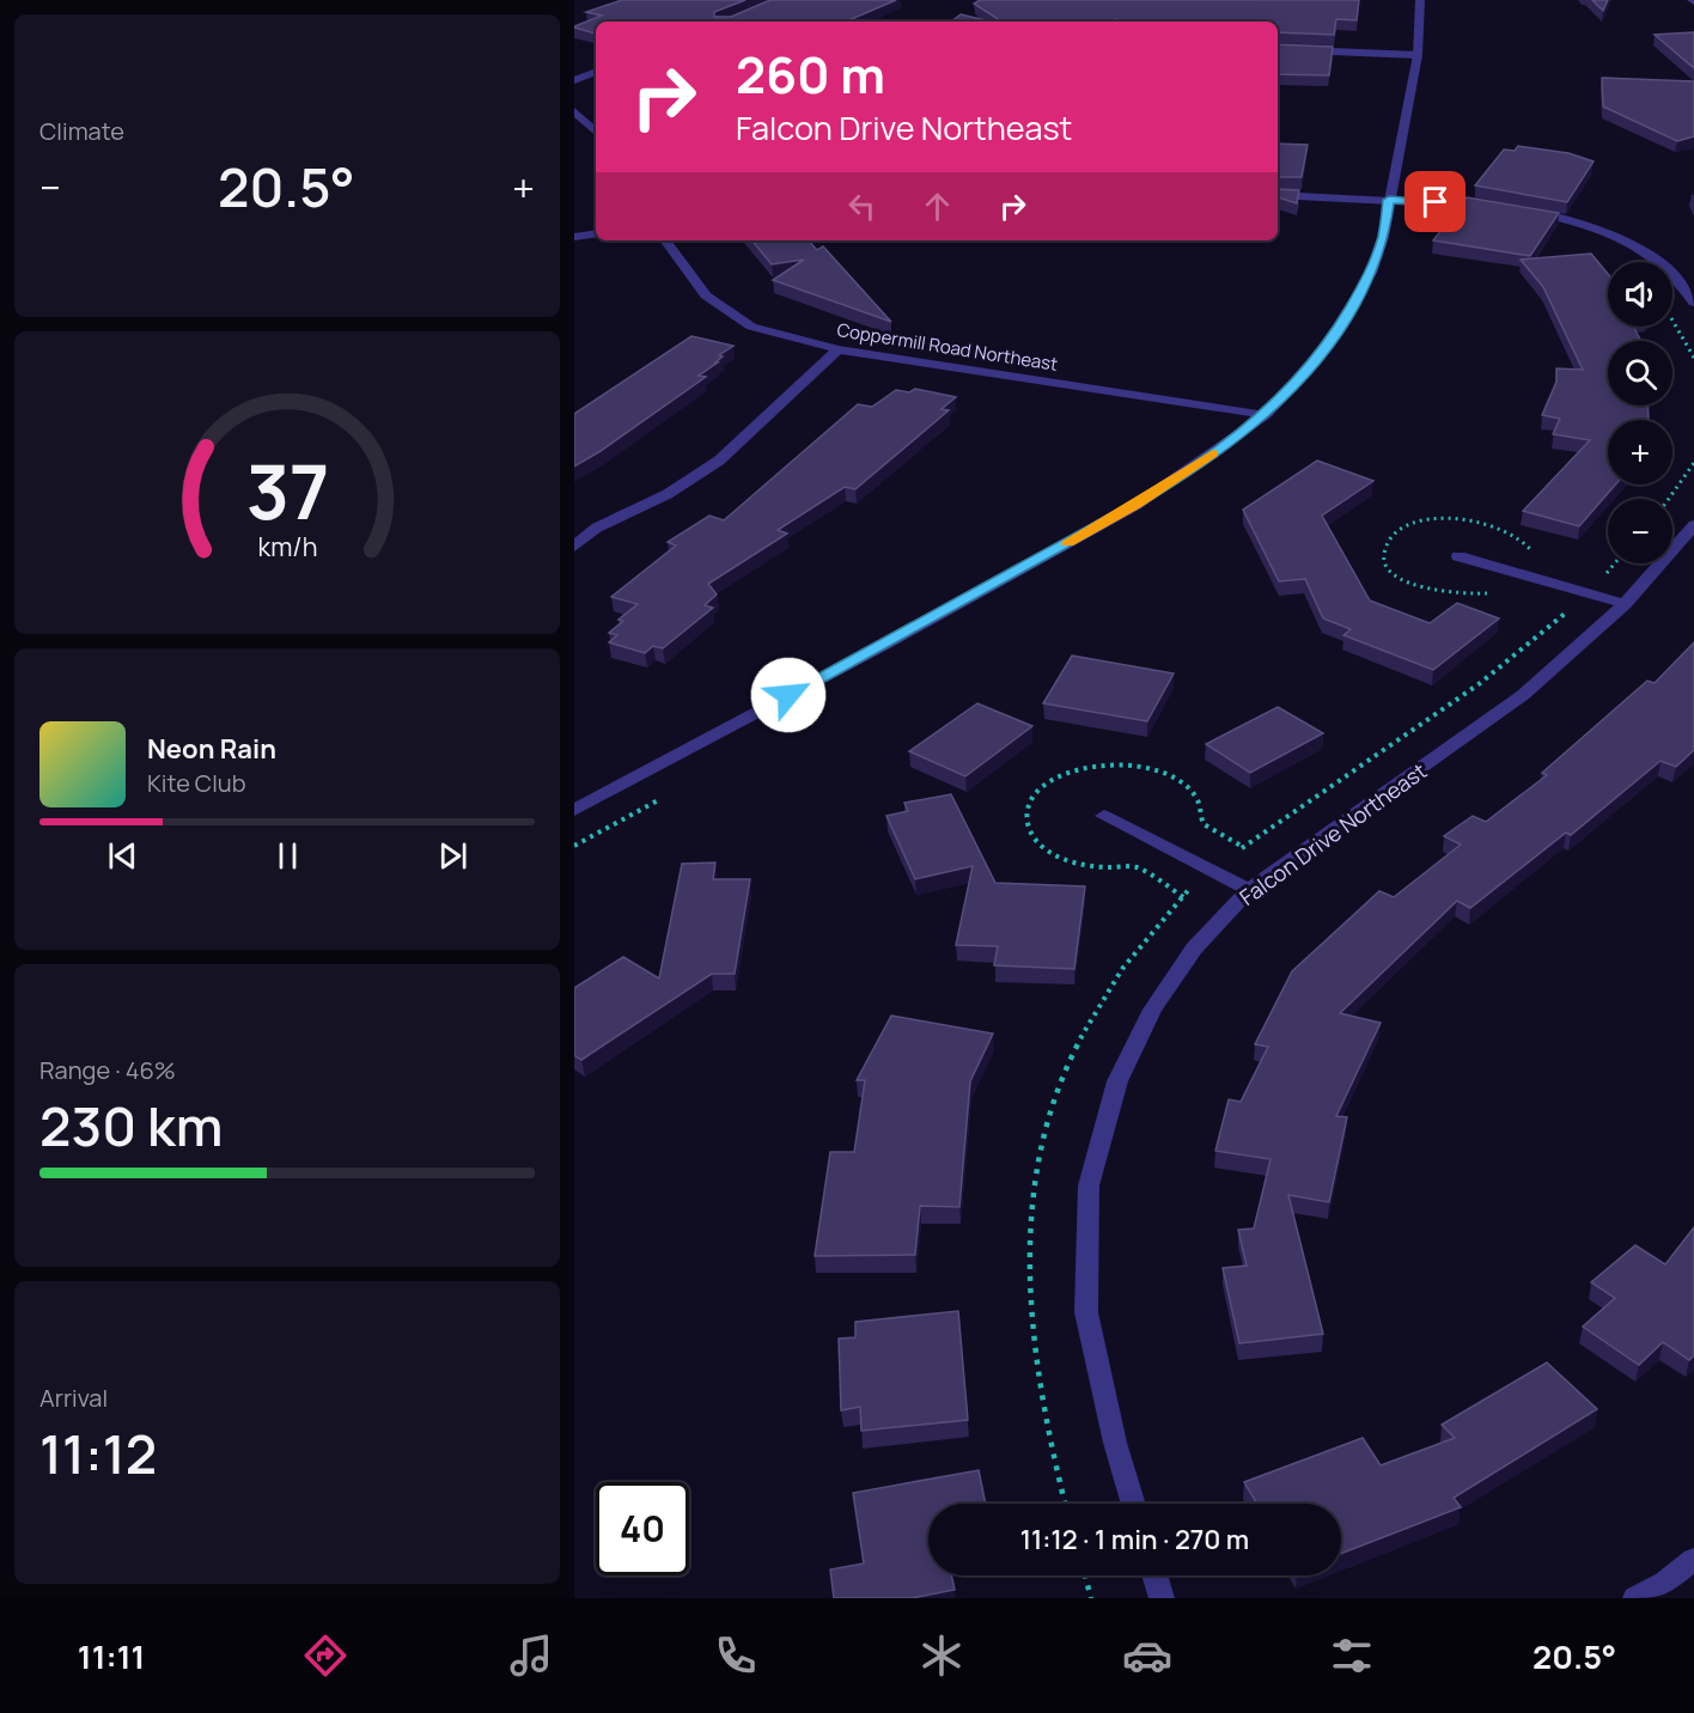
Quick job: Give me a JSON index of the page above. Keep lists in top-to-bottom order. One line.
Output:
{"streets":{"street":["Coppermill Road Northeast","Falcon Drive Northeast"]},"page":{"tile":["Climate",["Range · 46%","230 km"],["Arrival","11:12"]],"turn":["260 m","Falcon Drive Northeast"],"heat":["−","20.5°","+"],"map_buttons":["+","−"],"song":["Neon Rain","Kite Club"],"limit":"40","trip":"11:12 · 1 min · 270 m","tabs":["11:11","20.5°"],"gauge":["37","km/h"]}}
